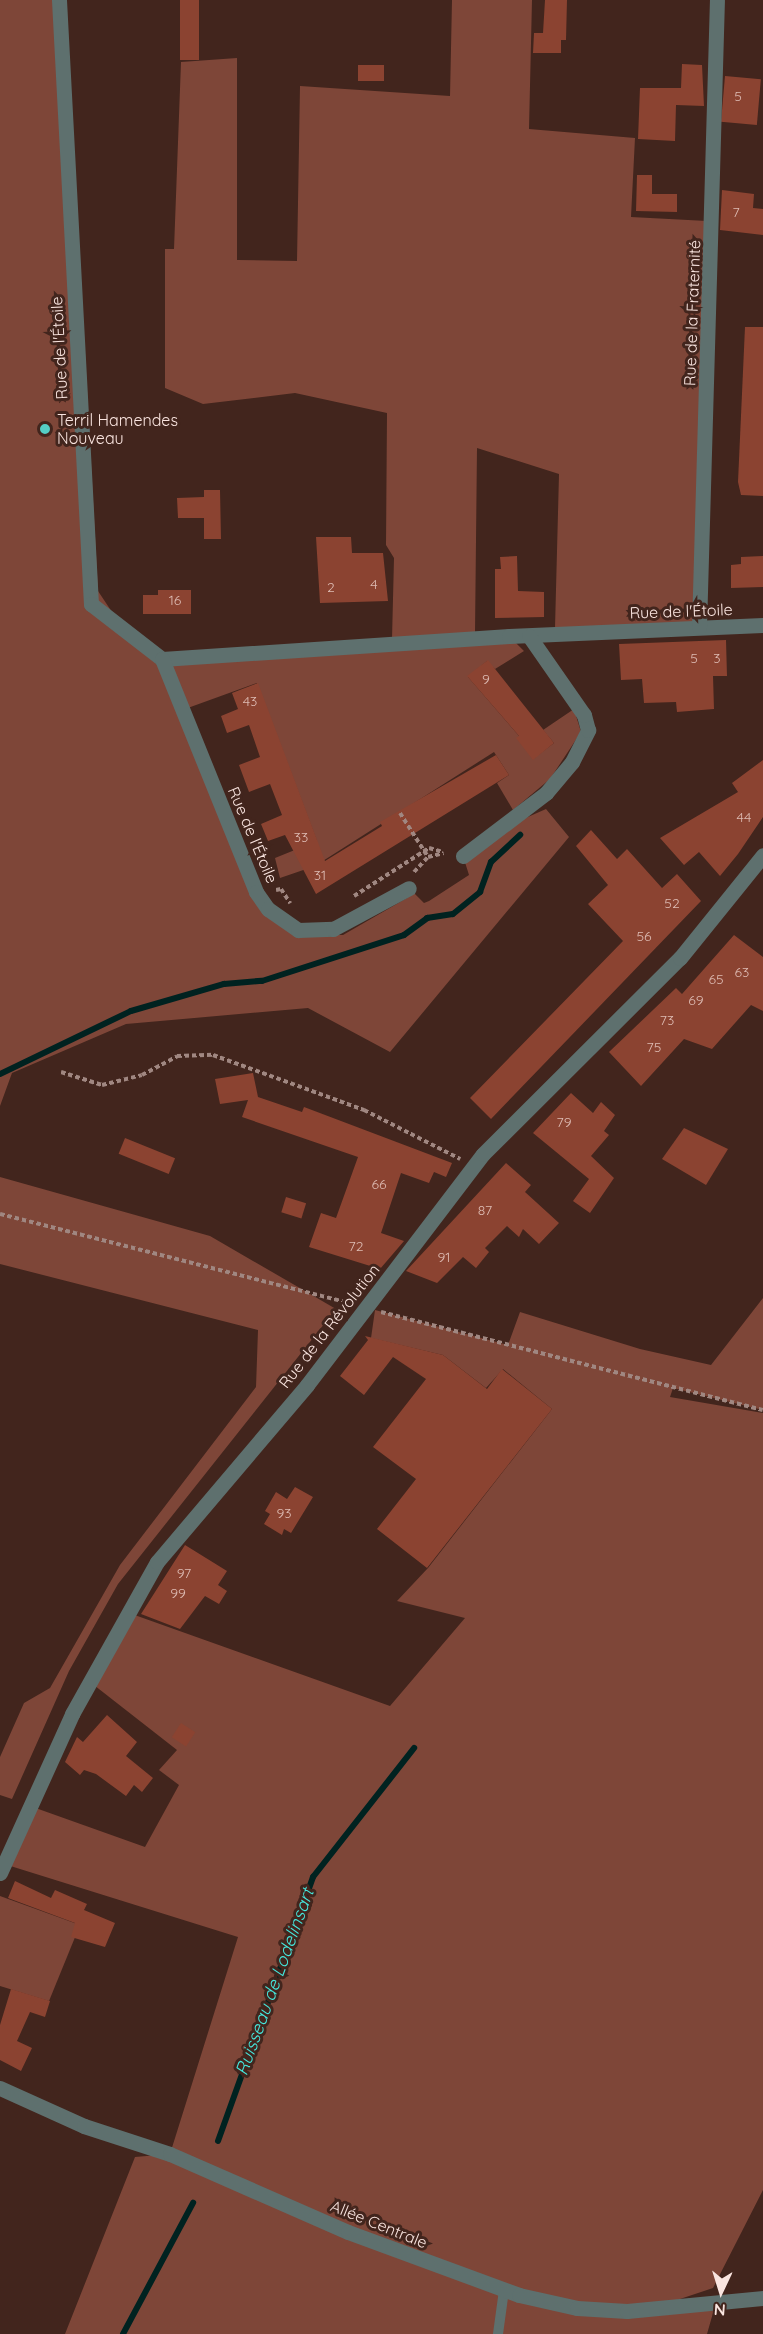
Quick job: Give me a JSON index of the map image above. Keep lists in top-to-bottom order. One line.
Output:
{"streets":{"street":["Rue de la Fraternité","Rue de l'Étoile","Rue de la Révolution","Allée Centrale"]},"crossings":[["Rue de la Fraternité","Rue de l'Étoile"]],"water":["Ruisseau de Lodelinsart"],"places":["Terril Hamendes Nouveau"],"house_numbers":["5","7","4","2","16","5","3","9","43","44","33","31","52","56","63","65","69","73","75","79","66","87","72","91","93","97","99"],"north":"bottom"}
